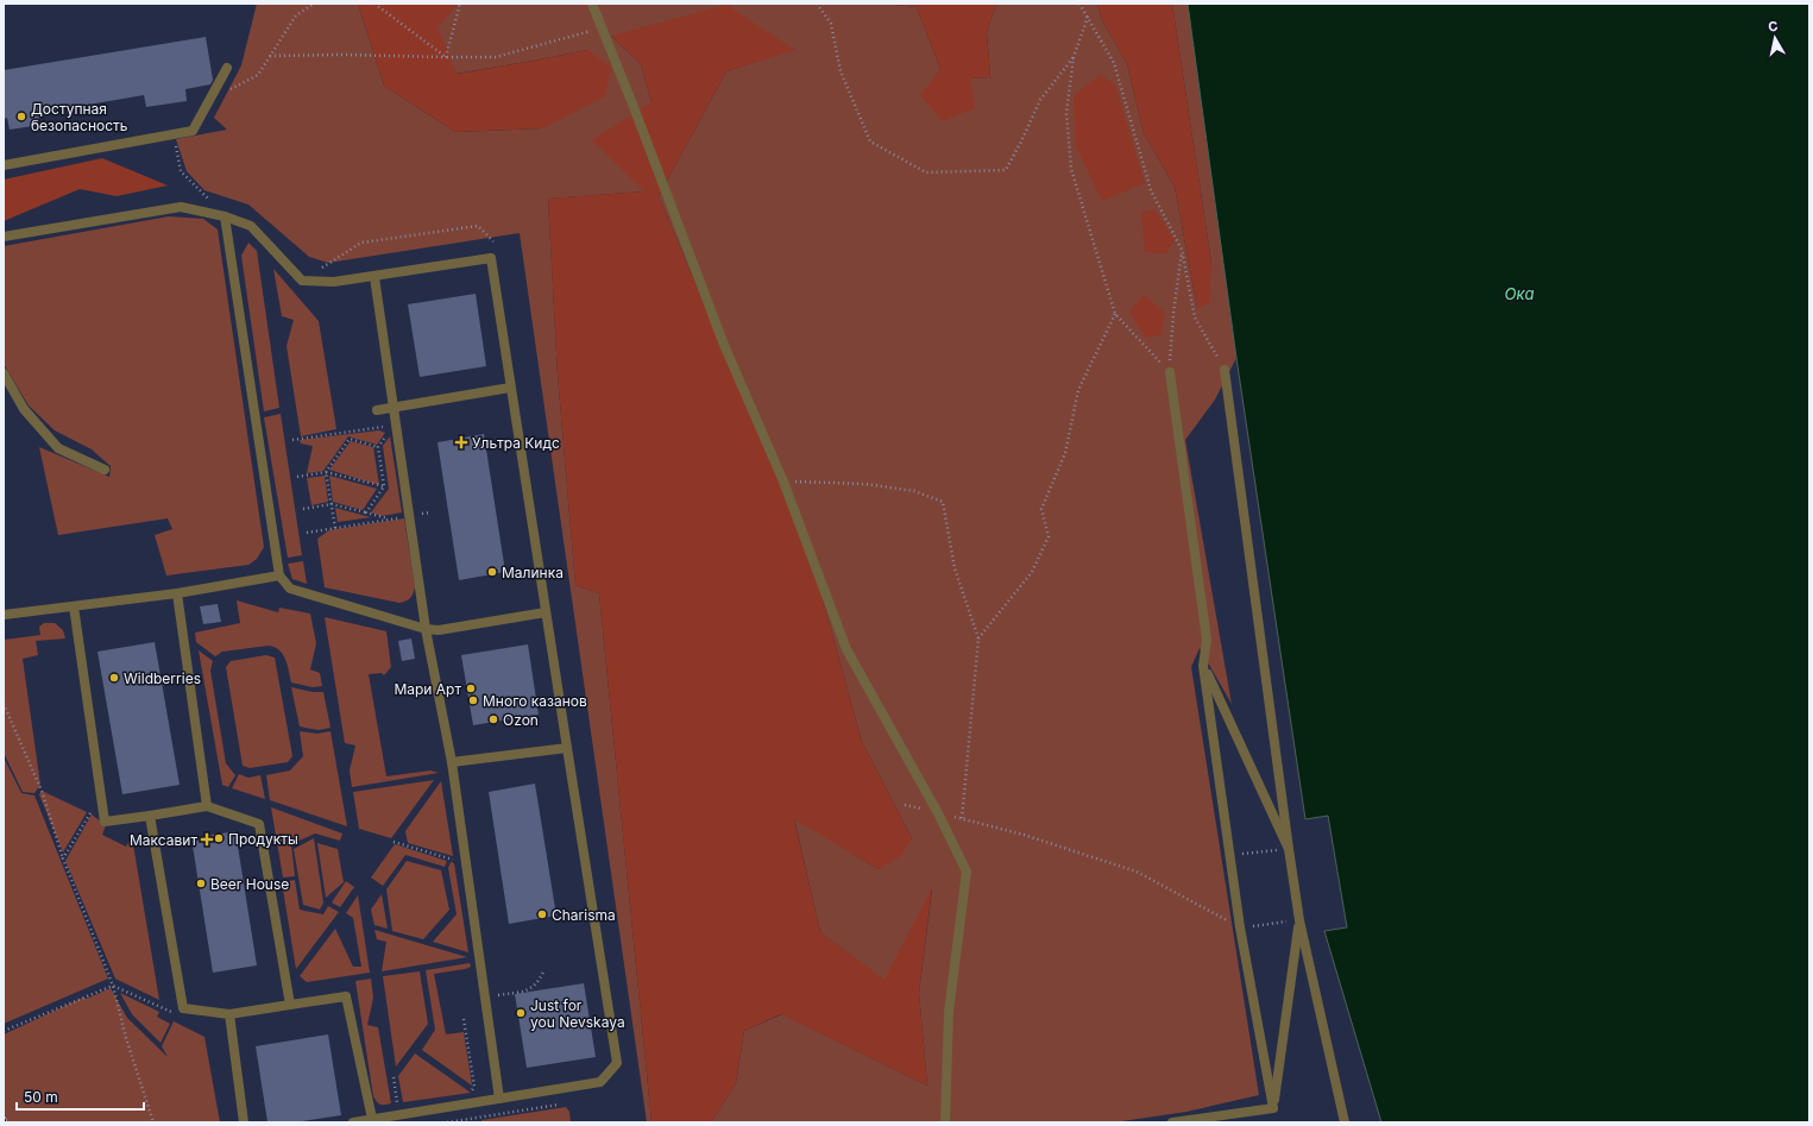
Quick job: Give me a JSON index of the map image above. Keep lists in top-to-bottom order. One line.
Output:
{"water":["Ока"],"places":{"other":["Доступная безопасность","Малинка","Wildberries","Мари Арт","Много казанов","Ozon","Продукты","Beer House","Charisma","Just for you Nevskaya"],"health":["Ультра Кидс","Максавит"]},"scale_bar":"50 m","north":"top"}
